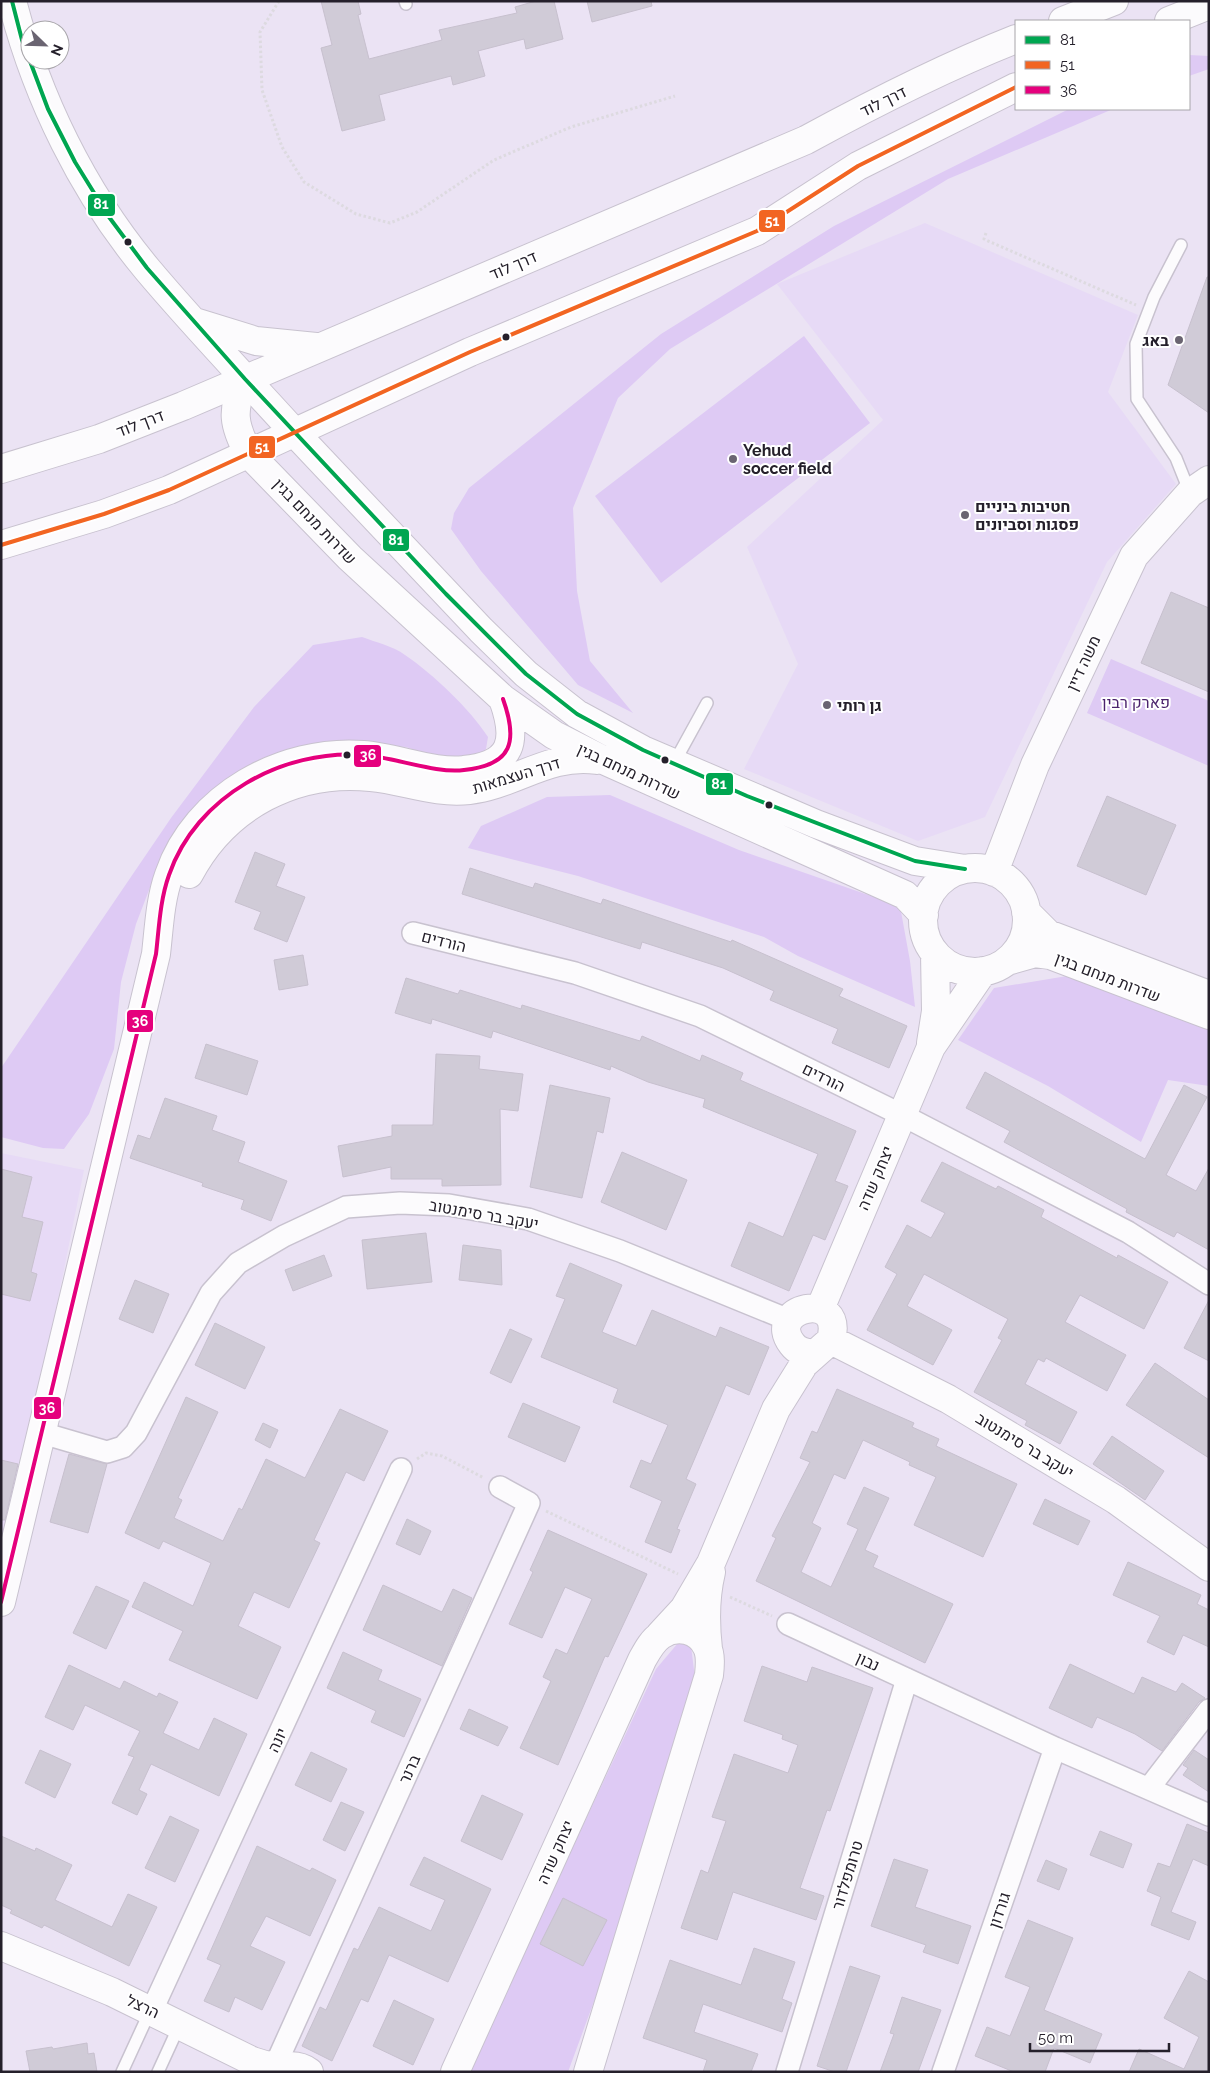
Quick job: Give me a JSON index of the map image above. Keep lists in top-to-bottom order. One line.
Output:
{"streets":{"street":["דרך לוד","שדרות מנחם בגין","משה דיין","דרך העצמאות","הורדים","יצחק שדה","יעקב בר סימנטוב","נבון","יונה","ברנר","טרומפלדור","גורדון","הרצל"]},"crossings":[["דרך לוד","שדרות מנחם בגין"],["שדרות מנחם בגין","משה דיין"],["שדרות מנחם בגין","דרך העצמאות"],["שדרות מנחם בגין","יצחק שדה"],["משה דיין","יצחק שדה"],["הורדים","יצחק שדה"],["יצחק שדה","יעקב בר סימנטוב"],["נבון","טרומפלדור"],["נבון","גורדון"],["יונה","הרצל"],["ברנר","הרצל"]],"parks":["פארק רבין"],"places":["באג","Yehud soccer field","חטיבות ביניים פסגות וסביונים","גן רותי"],"lines":["transit line 81","transit line 51","transit line 36"],"legend":["81","51","36"],"scale_bar":"50 m","north":"bottom right"}
